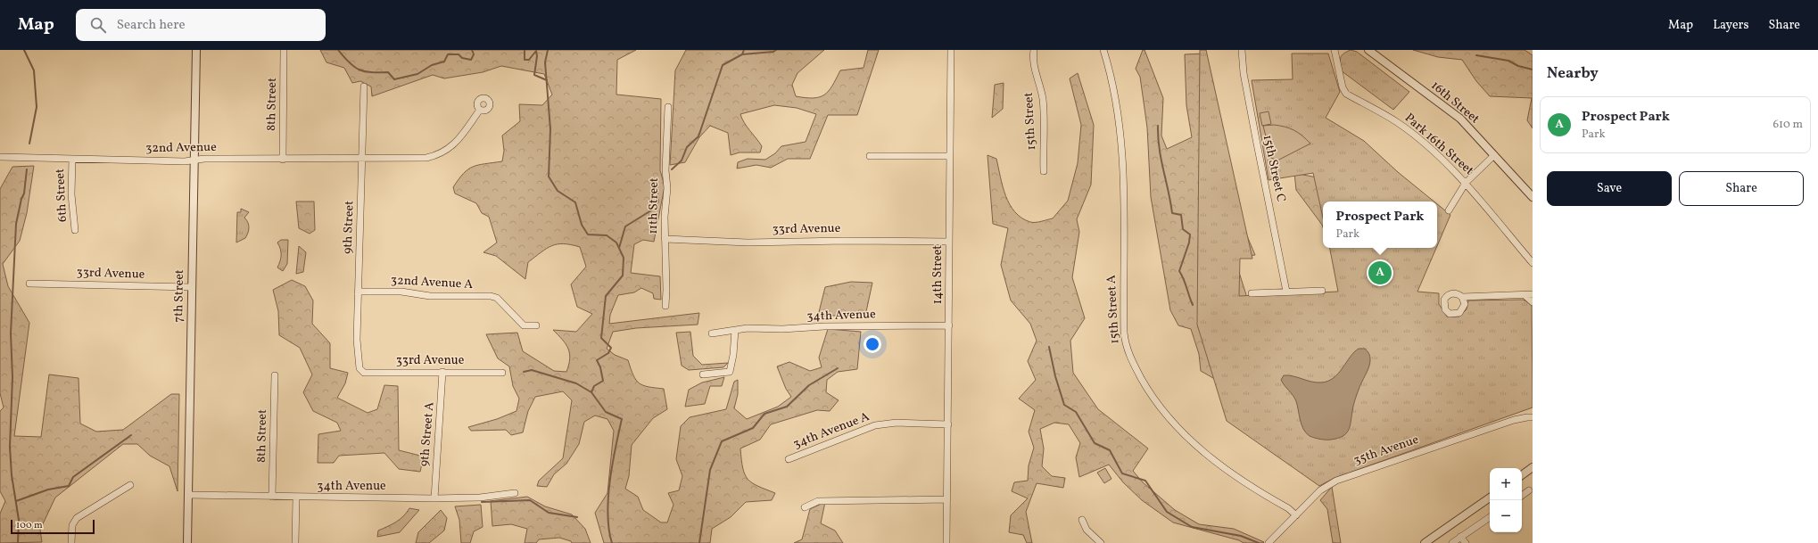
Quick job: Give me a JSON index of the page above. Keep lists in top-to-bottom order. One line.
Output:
{"streets":{"street":["16th Street","8th Street","15th Street","Park 16th Street","32nd Avenue","15th Street C","6th Street","11th Street","9th Street","33rd Avenue","14th Street","32nd Avenue A","7th Street","15th Street A","34th Avenue","34th Avenue A","9th Street A","35th Avenue"]},"crossings":[["8th Street","32nd Avenue"],["8th Street","34th Avenue"],["32nd Avenue","6th Street"],["32nd Avenue","9th Street"],["32nd Avenue","7th Street"],["11th Street","33rd Avenue"],["9th Street","33rd Avenue"],["9th Street","32nd Avenue A"],["33rd Avenue","14th Street"],["33rd Avenue","7th Street"],["33rd Avenue","9th Street A"],["14th Street","34th Avenue"],["14th Street","34th Avenue A"],["7th Street","34th Avenue"],["15th Street A","35th Avenue"],["34th Avenue","9th Street A"]],"scale_bar":"100 m","page":{"header":"Map","search":"Search here","nav":["Map","Layers","Share"],"heading":"Nearby","list":[{"mark":"A","name":"Prospect Park","note":"Park","value":"610 m"}],"buttons":["Save","Share"],"popup":["Prospect Park","Park"],"pins":"A","map_buttons":["+","−"],"scale":"100 m"}}
